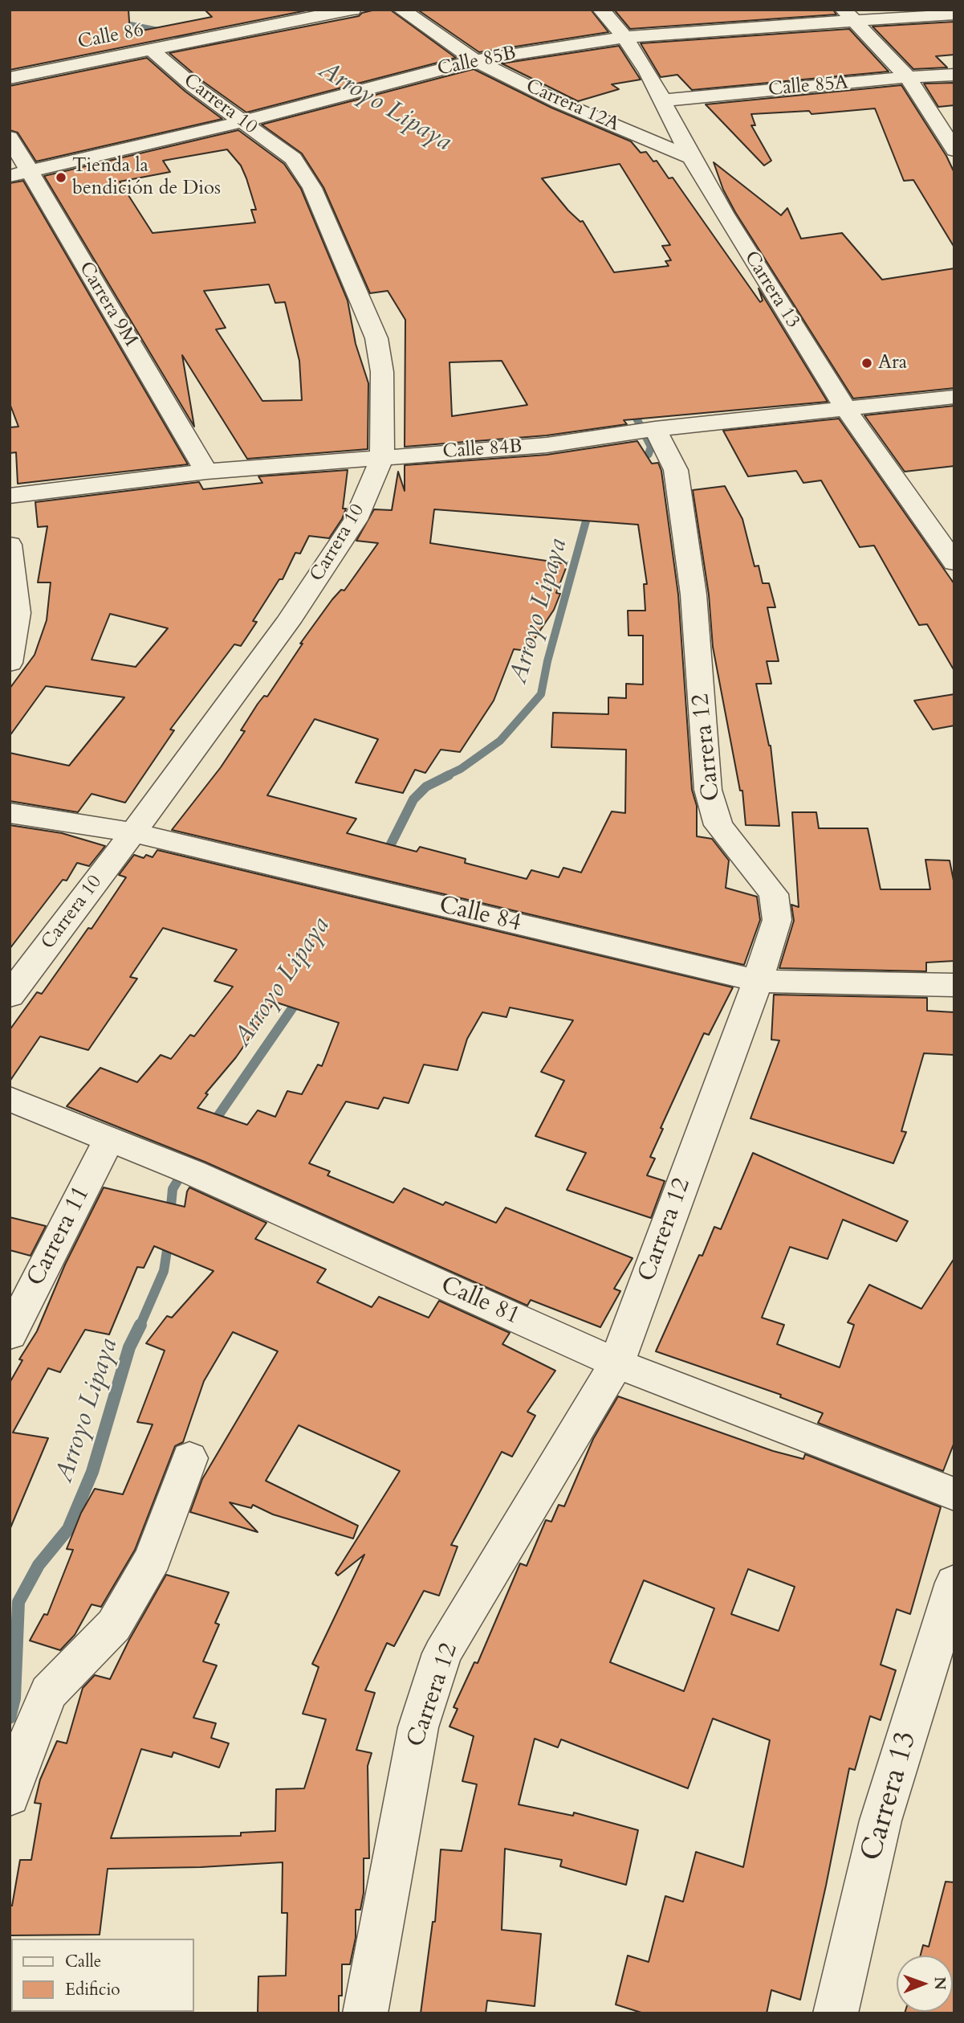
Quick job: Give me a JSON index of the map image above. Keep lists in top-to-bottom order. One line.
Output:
{"streets":{"street":["Calle 86","Calle 85B","Calle 85A","Carrera 10","Carrera 12A","Carrera 13","Carrera 9M","Calle 84B","Carrera 12","Calle 84","Carrera 11","Calle 81"]},"crossings":[["Calle 86","Carrera 10"],["Calle 85B","Carrera 10"],["Calle 85B","Carrera 12A"],["Calle 85B","Carrera 13"],["Calle 85B","Carrera 9M"],["Calle 85A","Carrera 13"],["Carrera 10","Calle 84B"],["Carrera 10","Calle 84"],["Carrera 12A","Carrera 13"],["Carrera 13","Calle 84B"],["Carrera 9M","Calle 84B"],["Calle 84B","Carrera 12"],["Carrera 12","Calle 84"],["Carrera 12","Calle 81"],["Carrera 11","Calle 81"]],"water":["Arroyo Lipaya"],"places":["Tienda la bendición de Dios","Ara"],"legend":["Calle","Edificio"],"north":"right"}
